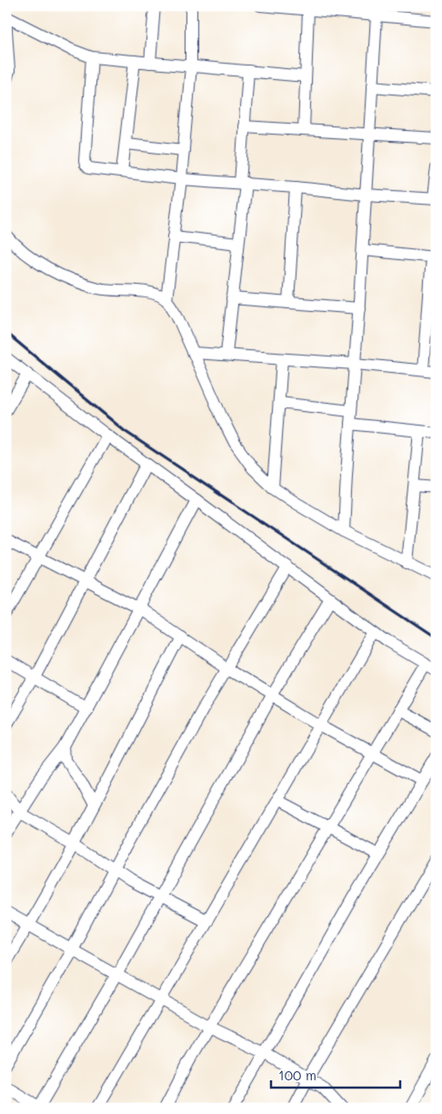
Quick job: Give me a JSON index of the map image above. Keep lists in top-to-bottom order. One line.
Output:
{"scale_bar":"100 m"}
